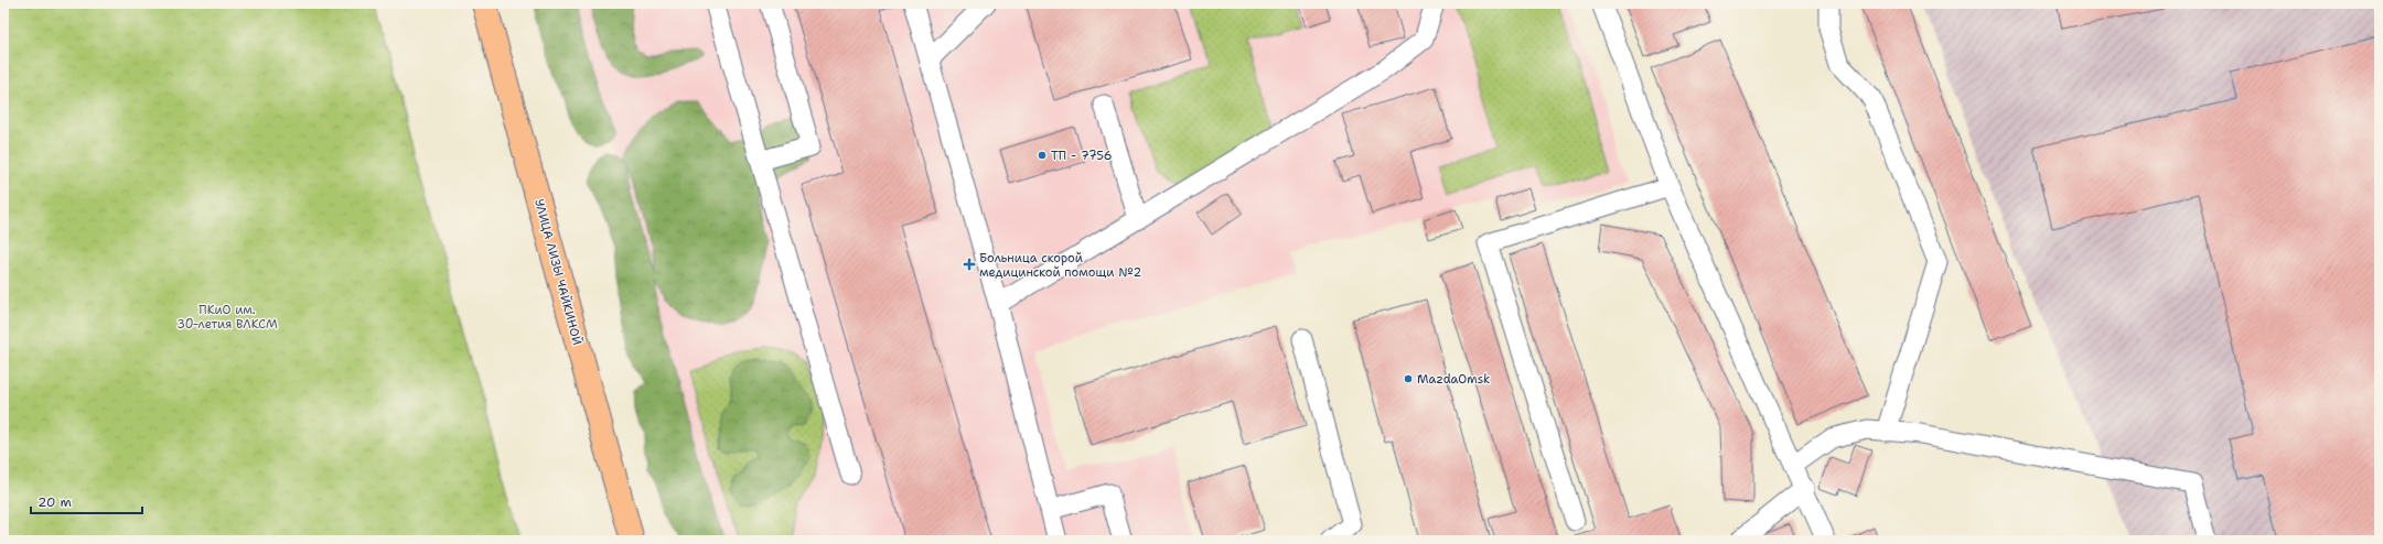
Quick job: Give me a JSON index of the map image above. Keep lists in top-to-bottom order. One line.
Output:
{"streets":{"main road":["УЛИЦА ЛИЗЫ ЧАЙКИНОЙ"]},"parks":["ПКиО им. 30-летия ВЛКСМ"],"places":{"other":["ТП - 7756","MazdaOmsk"],"health":["Больница скорой медицинской помощи №2"]},"scale_bar":"20 m"}
